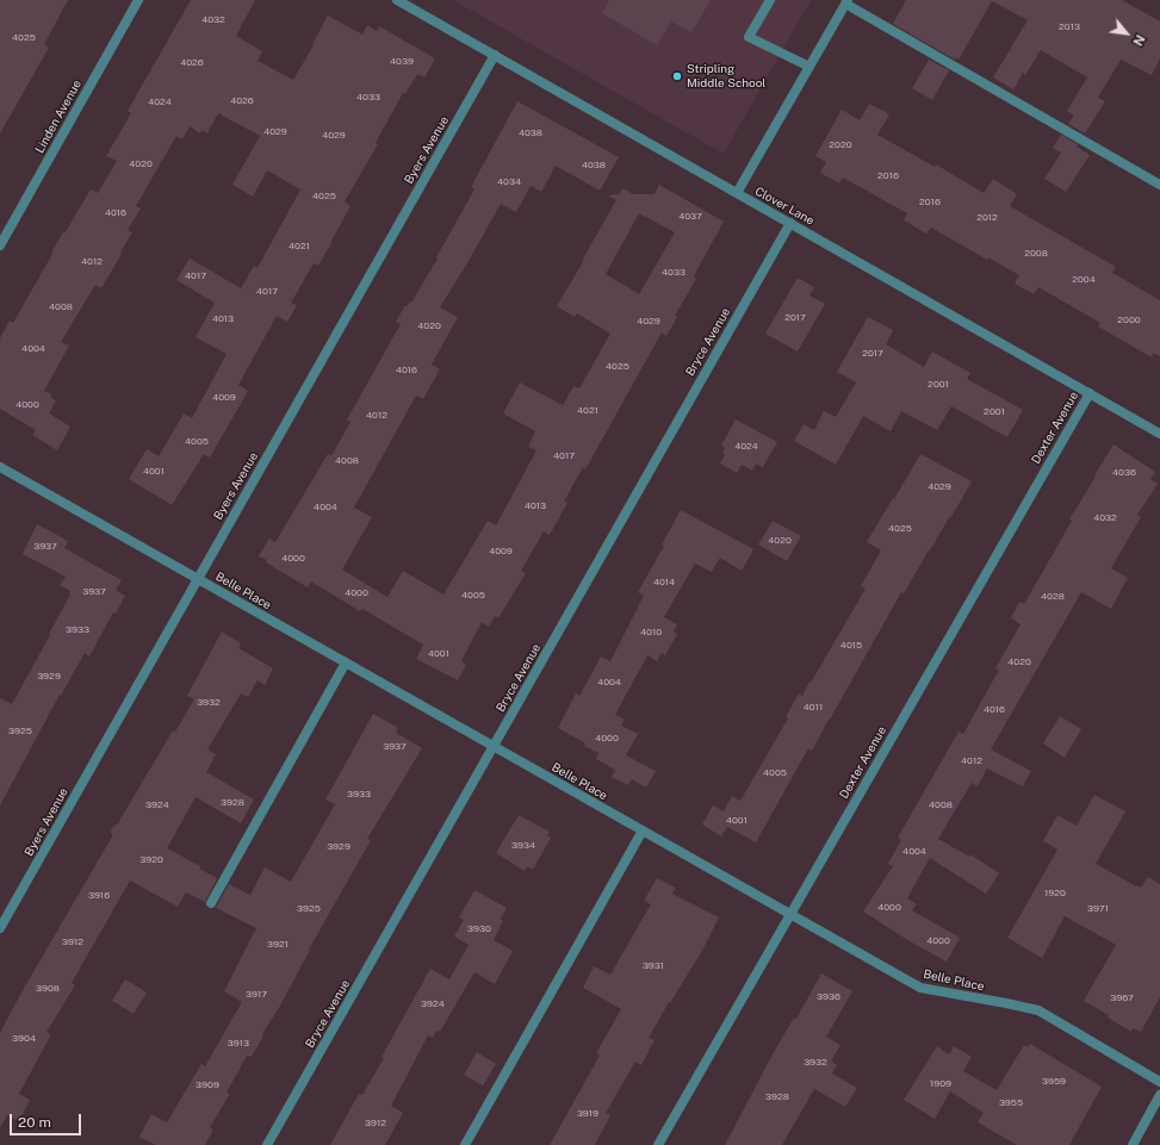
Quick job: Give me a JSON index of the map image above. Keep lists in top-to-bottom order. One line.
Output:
{"streets":{"street":["Linden Avenue","Byers Avenue","Clover Lane","Bryce Avenue","Dexter Avenue","Belle Place"]},"crossings":[["Byers Avenue","Clover Lane"],["Byers Avenue","Belle Place"],["Clover Lane","Bryce Avenue"],["Clover Lane","Dexter Avenue"],["Bryce Avenue","Belle Place"],["Dexter Avenue","Belle Place"]],"places":["Stripling Middle School"],"house_numbers":["4032","2013","4025","4039","4026","4033","4026","4024","4029","4038","4029","2020","4020","4038","2016","4034","4025","2016","4016","4037","2012","4021","2008","4012","4033","4017","2004","4017","4008","2017","4013","2000","4029","4020","4004","2017","4025","4016","2001","4009","4000","4021","2001","4012","4005","4024","4017","4008","4001","4036","4029","4013","4004","4032","4025","4020","3937","4009","4000","4014","3937","4000","4005","4028","3933","4010","4015","4001","4020","3929","4004","3932","4011","4016","3925","4000","3937","4012","4005","3933","3928","3924","4008","4001","3934","3929","4004","3920","1920","3916","4000","3925","3971","3930","4000","3912","3921","3931","3908","3917","3936","3967","3924","3904","3913","3932","3959","1909","3909","3928","3955","3919","3912"],"scale_bar":"20 m","north":"bottom right"}
